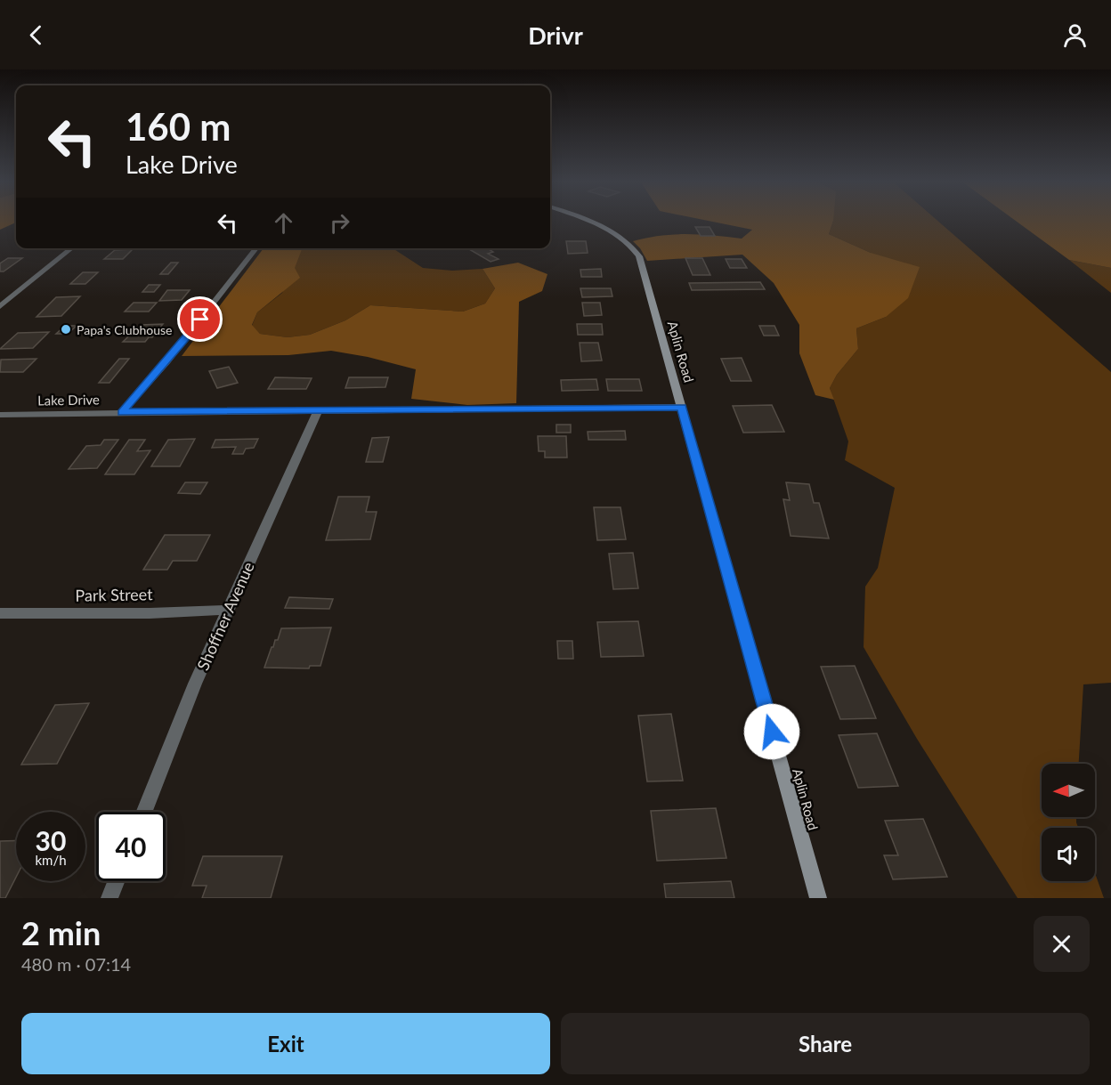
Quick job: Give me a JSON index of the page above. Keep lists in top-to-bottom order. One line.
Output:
{"streets":{"street":["Aplin Road","Lake Drive","Park Street","Shoffner Avenue"]},"crossings":[["Aplin Road","Lake Drive"],["Lake Drive","Shoffner Avenue"],["Park Street","Shoffner Avenue"]],"places":["Papa's Clubhouse"],"north":"left","page":{"header":"Drivr","turn":["160 m","Lake Drive"],"speed":"30 km/h","limit":"40","heading":["2 min","480 m · 07:14"],"buttons":["Exit","Share"]}}
